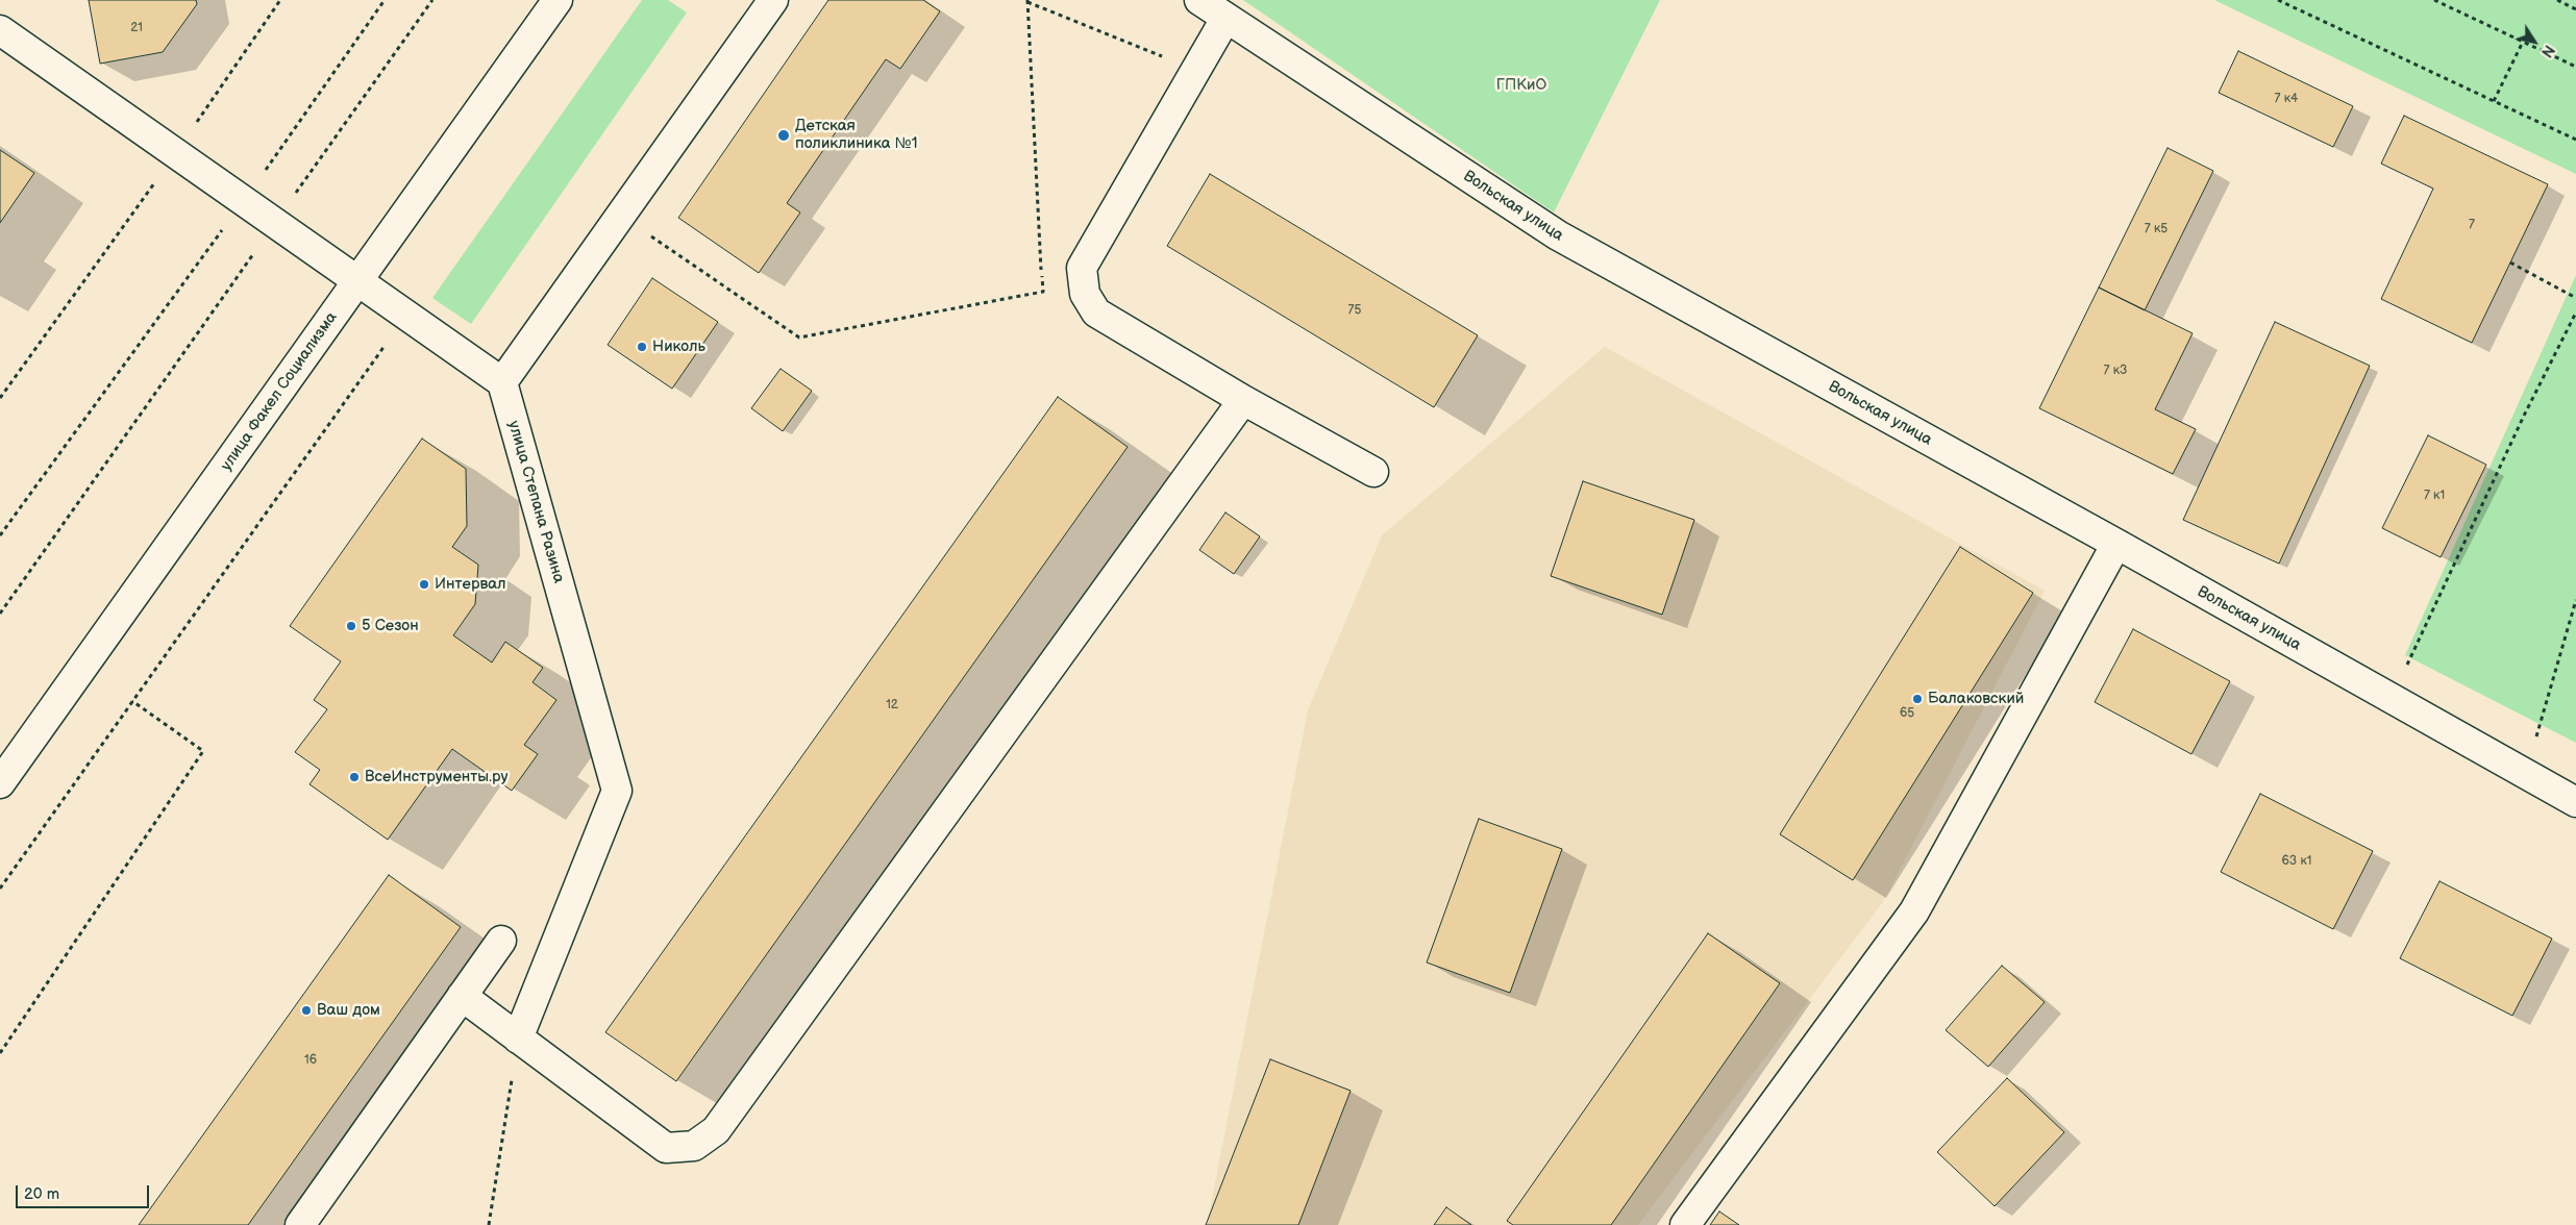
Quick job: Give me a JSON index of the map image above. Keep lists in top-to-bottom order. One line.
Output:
{"streets":{"street":["Вольская улица","улица Факел Социализма","улица Степана Разина"]},"parks":["ГПКиО"],"places":["Детская поликлиника №1","Николь","Интервал","5 Сезон","Балаковский","ВсеИнструменты.ру","Ваш дом"],"house_numbers":["21","7 к4","7","7 к5","75","7 к3","7 к1","12","65","63 к1","16"],"scale_bar":"20 m","north":"bottom right"}
